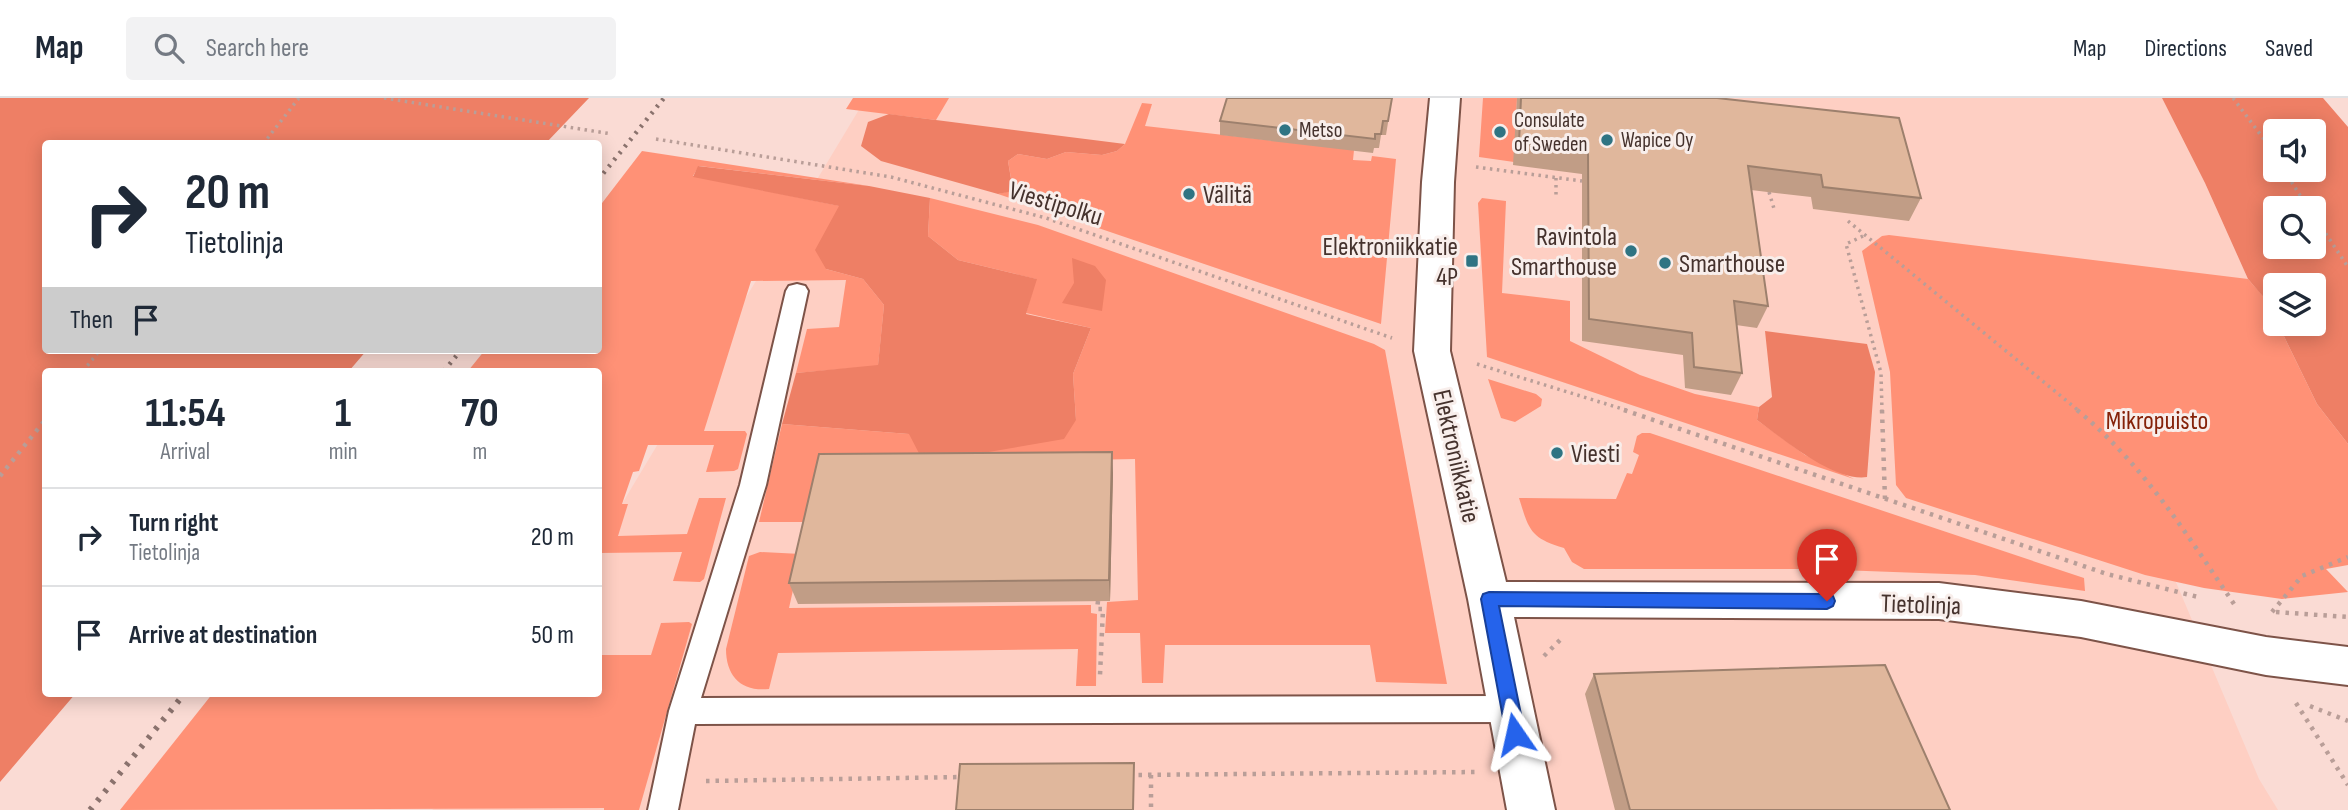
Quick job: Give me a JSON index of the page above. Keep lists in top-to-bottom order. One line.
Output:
{"streets":{"street":["Elektroniikkatie","Tietolinja"],"path":["Viestipolku"]},"crossings":[["Viestipolku","Elektroniikkatie"],["Elektroniikkatie","Tietolinja"]],"parks":["Mikropuisto"],"places":{"other":["Metso","Consulate of Sweden","Wapice Oy","Välitä","Ravintola Smarthouse","Smarthouse","Viesti"],"transit":["Elektroniikkatie 4P"]},"page":{"header":"Map","search":"Search here","nav":["Map","Directions","Saved"],"turn":["20 m","Tietolinja"],"then":"Then","eta":["11:54","Arrival","1","min","70","m"],"list":[{"name":"Turn right","note":"Tietolinja","value":"20 m"},{"name":"Arrive at destination","value":"50 m"}]}}
